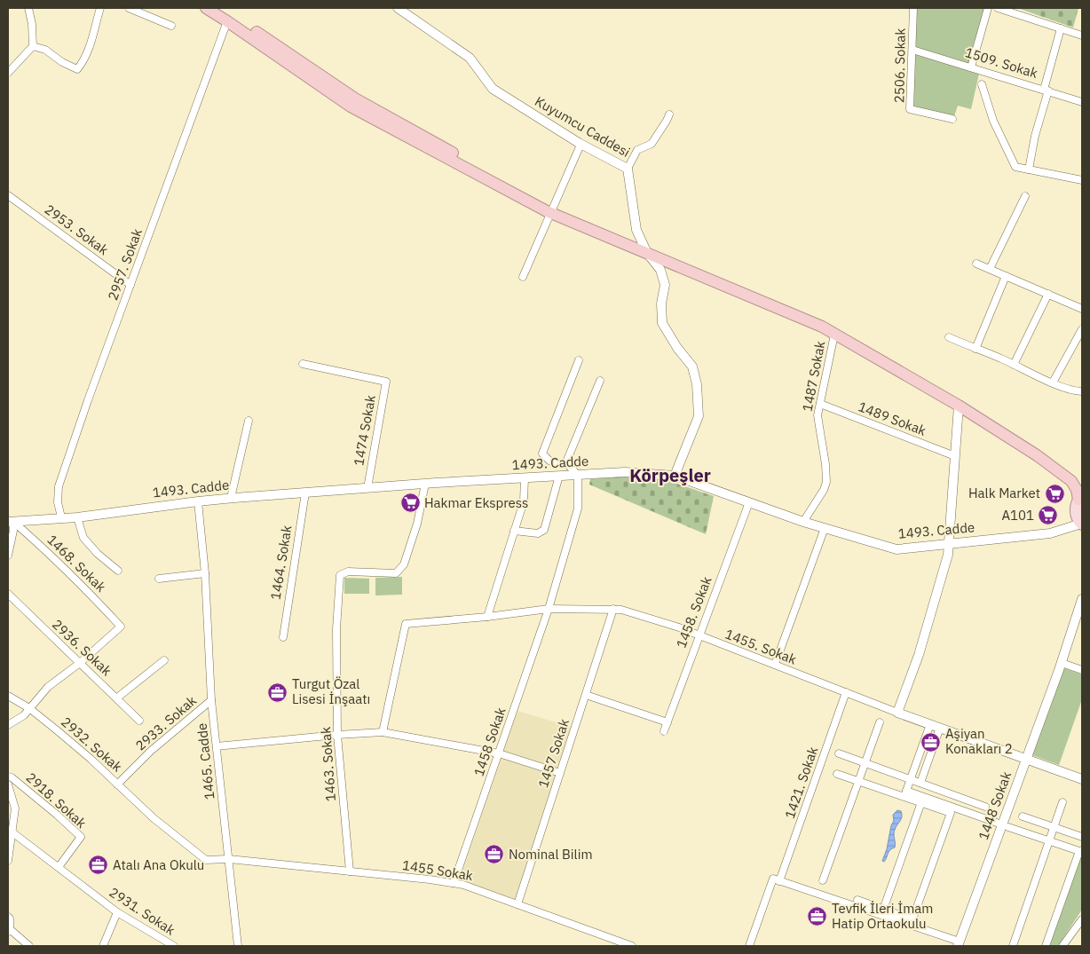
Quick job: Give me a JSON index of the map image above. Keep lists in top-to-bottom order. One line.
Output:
{"streets":{"street":["1509. Sokak","2506. Sokak","Kuyumcu Caddesi","2953. Sokak","2957. Sokak","1487 Sokak","1489 Sokak","1474 Sokak","1493. Cadde","1464. Sokak","1468. Sokak","1458. Sokak","1455. Sokak","2936. Sokak","2933. Sokak","1458 Sokak","2932. Sokak","1457 Sokak","1465. Cadde","1463. Sokak","1421. Sokak","2918. Sokak","1448 Sokak","1455 Sokak","2931. Sokak"]},"crossings":[["1509. Sokak","2506. Sokak"],["Kuyumcu Caddesi","1493. Cadde"],["2953. Sokak","2957. Sokak"],["2957. Sokak","1493. Cadde"],["1487 Sokak","1489 Sokak"],["1487 Sokak","1493. Cadde"],["1474 Sokak","1493. Cadde"],["1493. Cadde","1464. Sokak"],["1493. Cadde","1468. Sokak"],["1493. Cadde","1458. Sokak"],["1493. Cadde","1458 Sokak"],["1493. Cadde","1465. Cadde"],["1493. Cadde","1463. Sokak"],["1468. Sokak","2936. Sokak"],["1458. Sokak","1455. Sokak"],["1455. Sokak","1458 Sokak"],["1455. Sokak","1457 Sokak"],["1455. Sokak","1421. Sokak"],["2933. Sokak","2932. Sokak"],["2933. Sokak","1465. Cadde"],["1458 Sokak","1455 Sokak"],["2932. Sokak","1465. Cadde"],["2932. Sokak","1455 Sokak"],["1457 Sokak","1455 Sokak"],["1465. Cadde","1455 Sokak"],["1463. Sokak","1455 Sokak"],["2918. Sokak","2931. Sokak"]],"districts":["Körpeşler"],"places":{"supermarket":["Halk Market","Hakmar Ekspress","A101"],"office":["Turgut Özal Lisesi İnşaatı","Aşiyan Konakları 2","Nominal Bilim","Atalı Ana Okulu","Tevfik İleri İmam Hatip Ortaokulu"]}}
